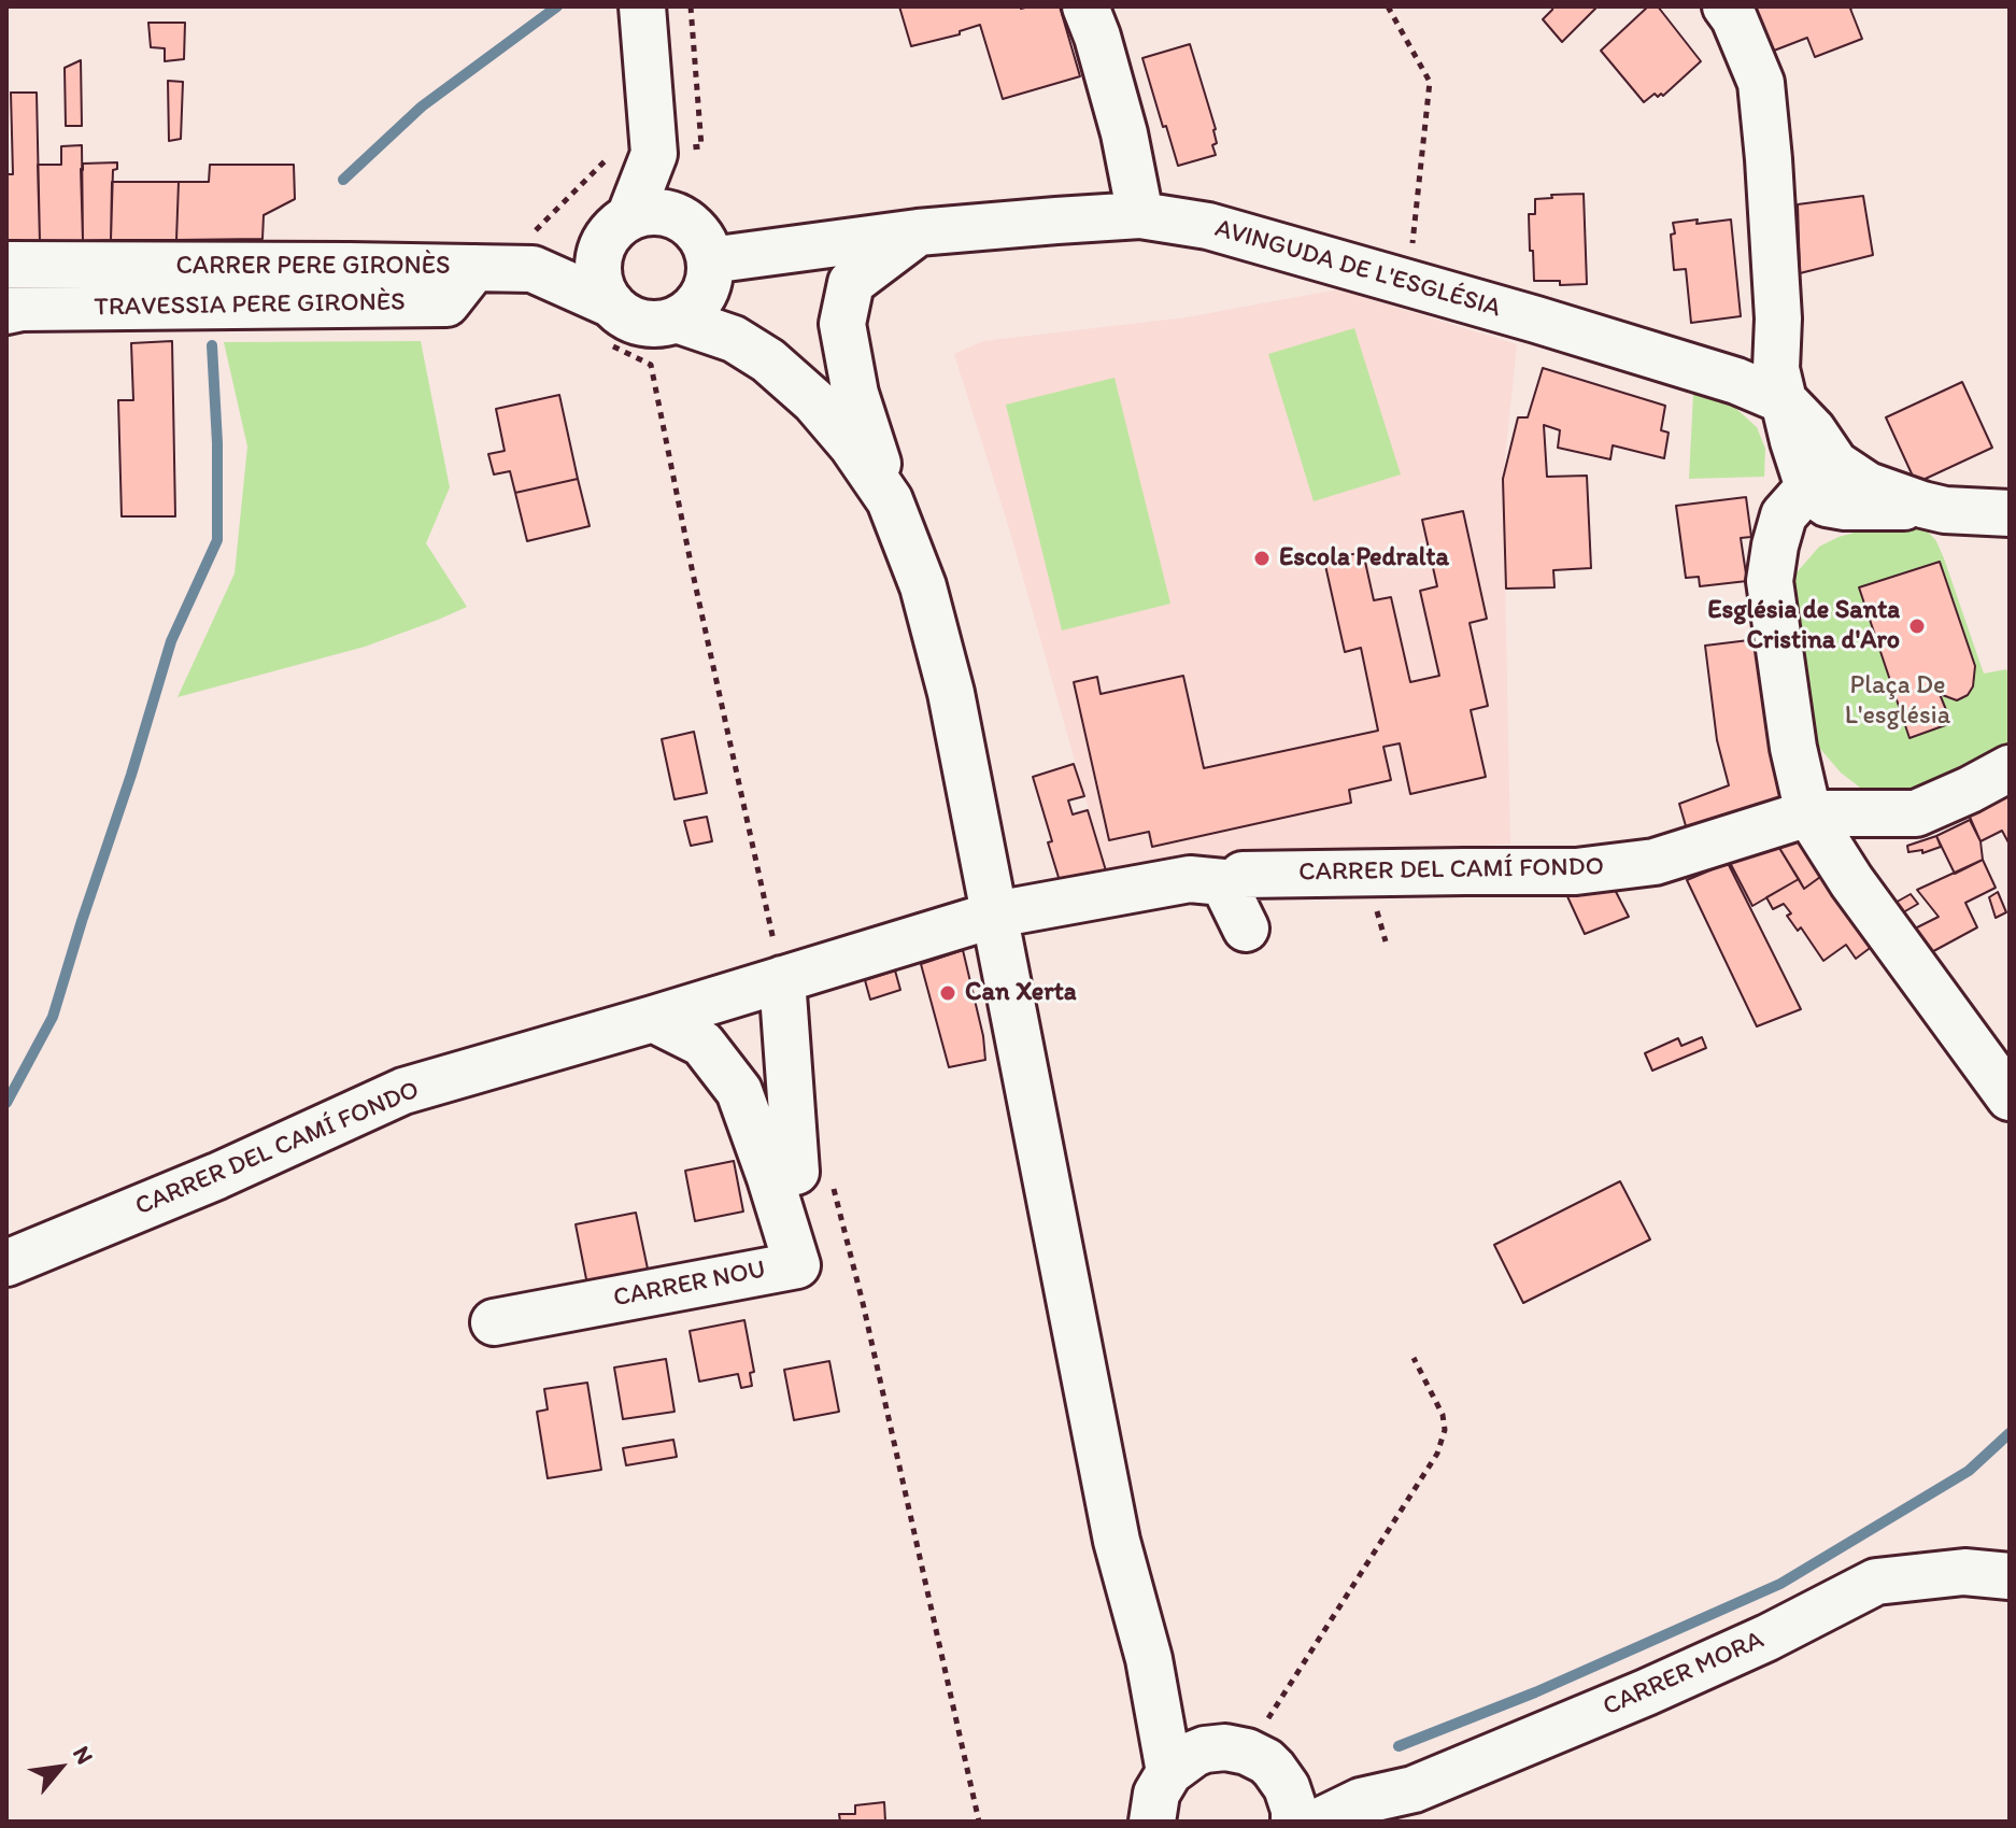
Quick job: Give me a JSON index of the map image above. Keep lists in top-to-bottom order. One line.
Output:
{"streets":{"street":["CARRER PERE GIRONÈS","AVINGUDA DE L'ESGLÉSIA","TRAVESSIA PERE GIRONÈS","CARRER DEL CAMÍ FONDO","CARRER NOU","CARRER MORA"]},"crossings":[["CARRER PERE GIRONÈS","AVINGUDA DE L'ESGLÉSIA"],["CARRER PERE GIRONÈS","TRAVESSIA PERE GIRONÈS"]],"parks":["Plaça De L'església"],"places":["Escola Pedralta","Església de Santa Cristina d'Aro","Can Xerta"],"north":"top right"}
